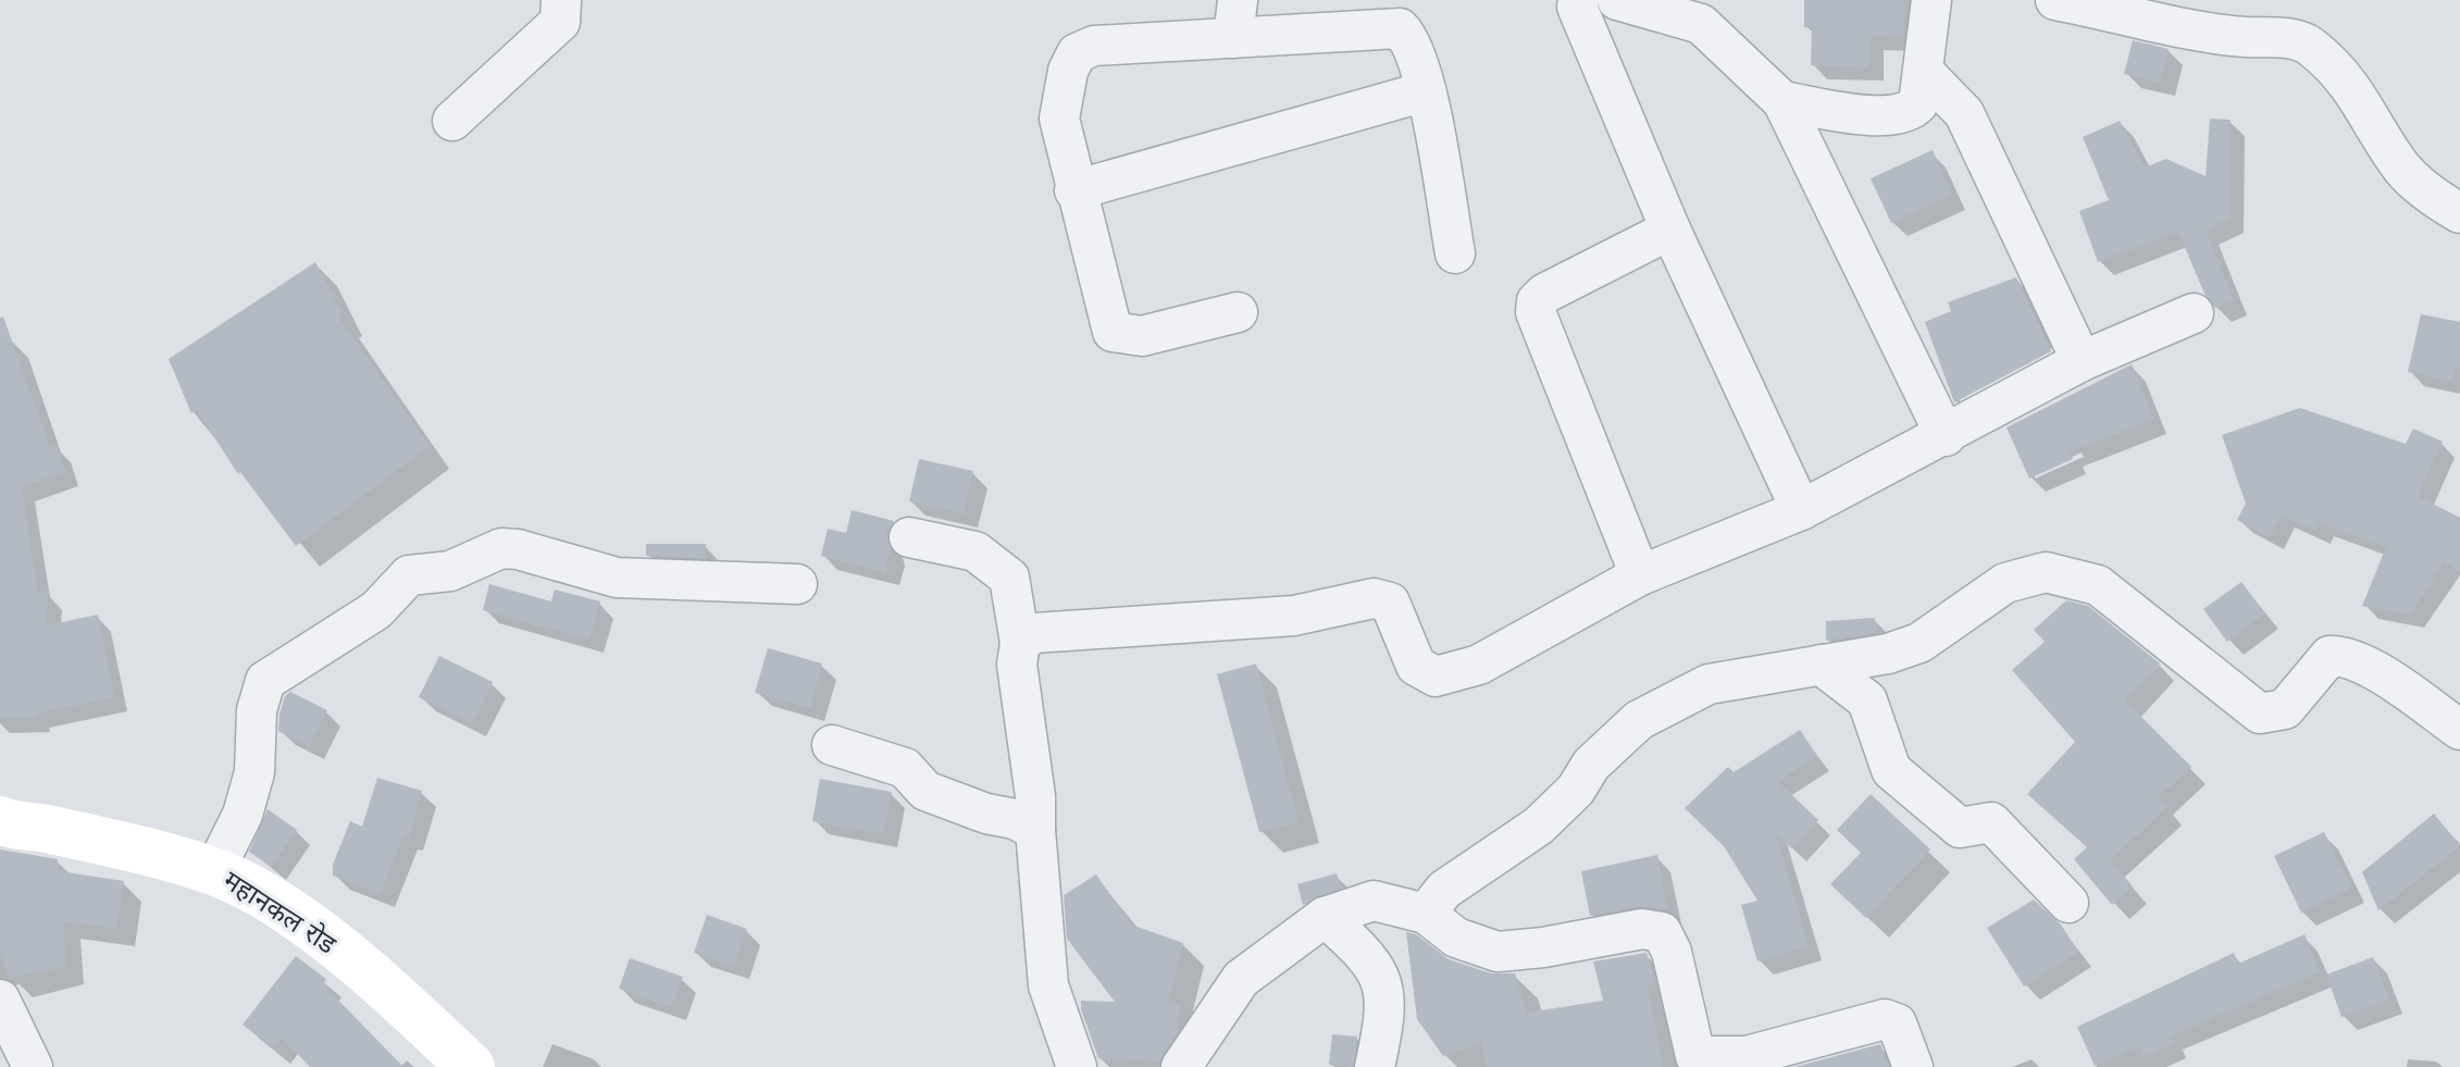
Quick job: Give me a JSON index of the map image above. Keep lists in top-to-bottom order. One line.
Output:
{"streets":{"main road":["महानकल रोड"]}}
